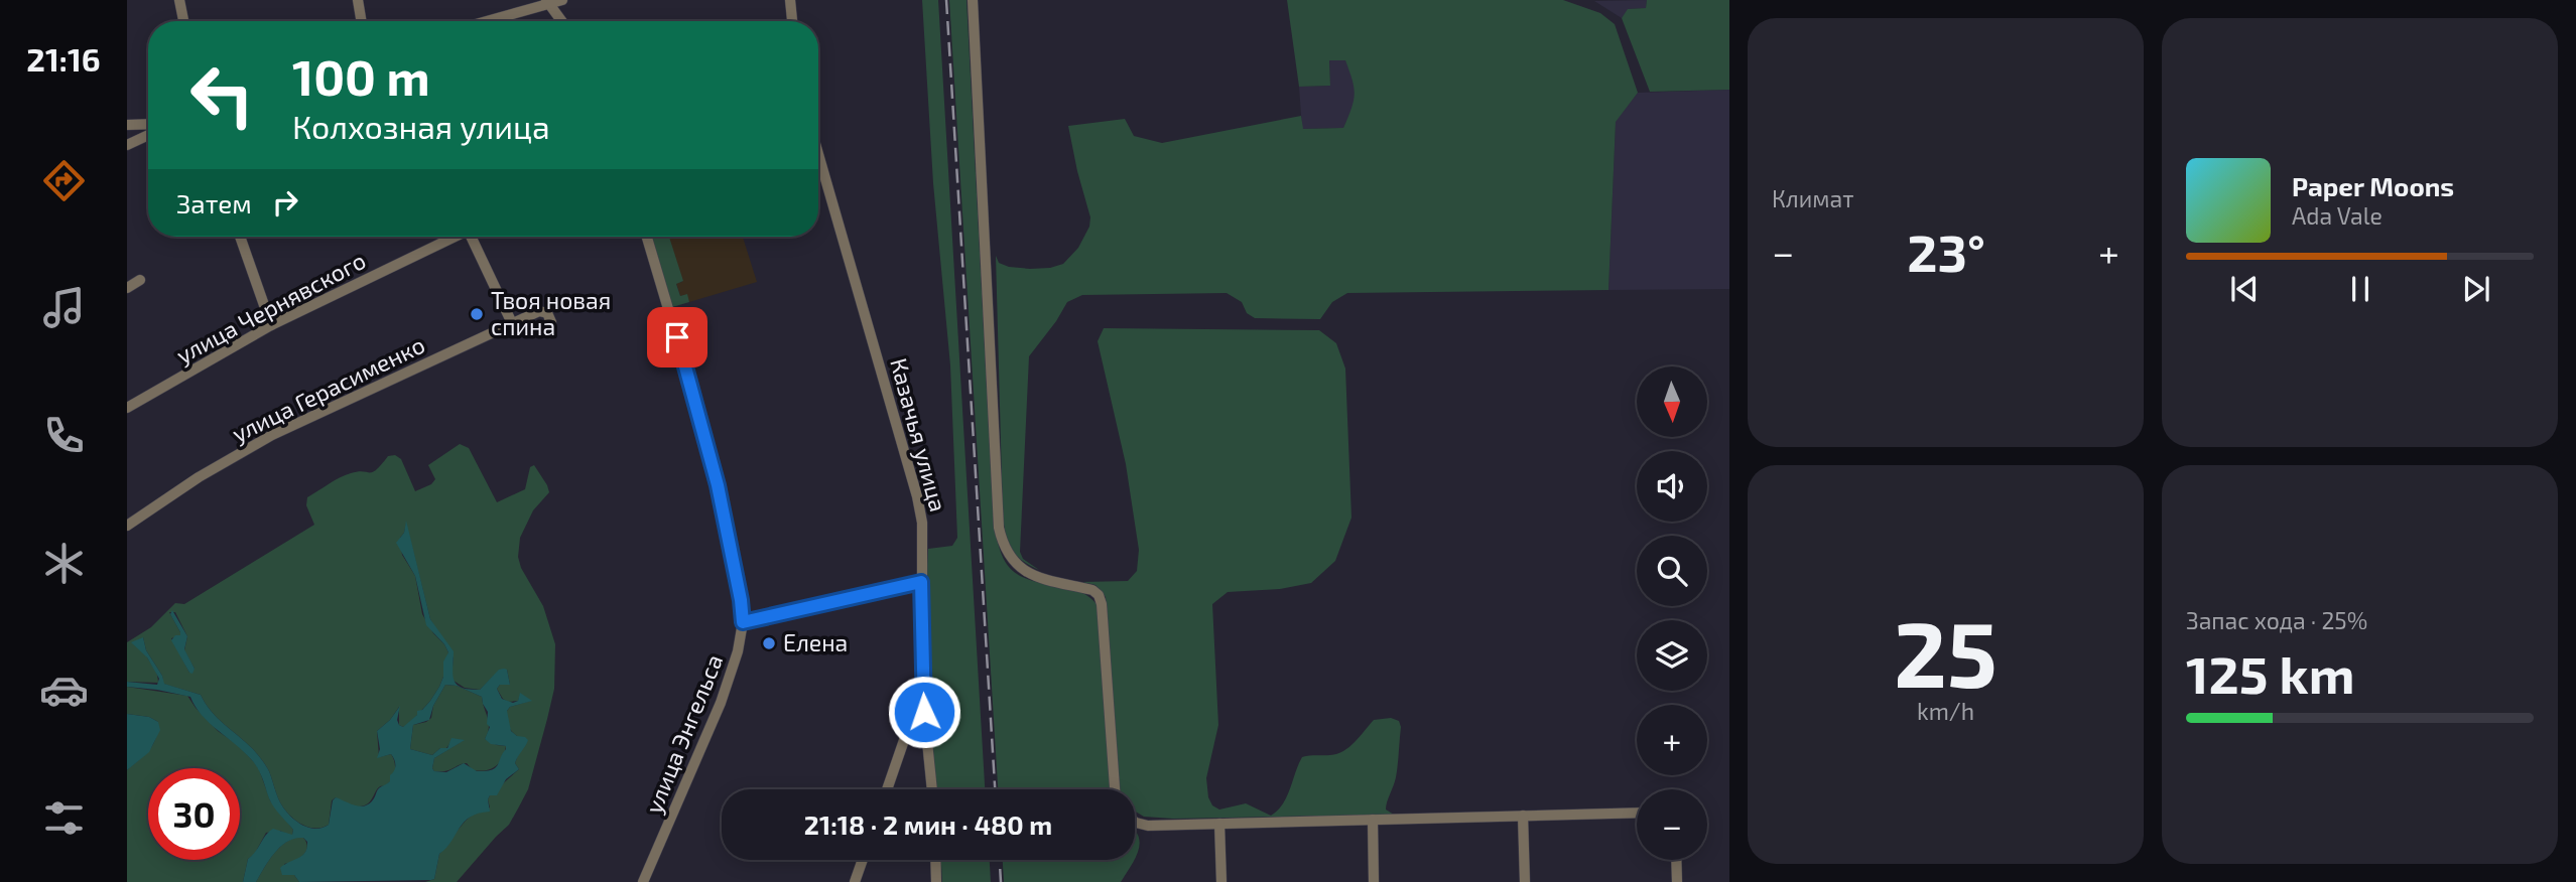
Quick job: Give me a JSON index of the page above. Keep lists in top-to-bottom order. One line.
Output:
{"streets":{"street":["улица Чернявского","улица Герасименко","Казачья улица","улица Энгельса"]},"places":["Твоя новая спина","Елена"],"north":"bottom","page":{"tabs":"21:16","tile":["Климат",["25","km/h"],["Запас хода · 25%","125 km"]],"turn":["100 m","Колхозная улица"],"song":["Paper Moons","Ada Vale"],"then":"Затем","heat":["−","23°","+"],"map_buttons":["+","−"],"limit":"30","trip":"21:18 · 2 мин · 480 m"}}
